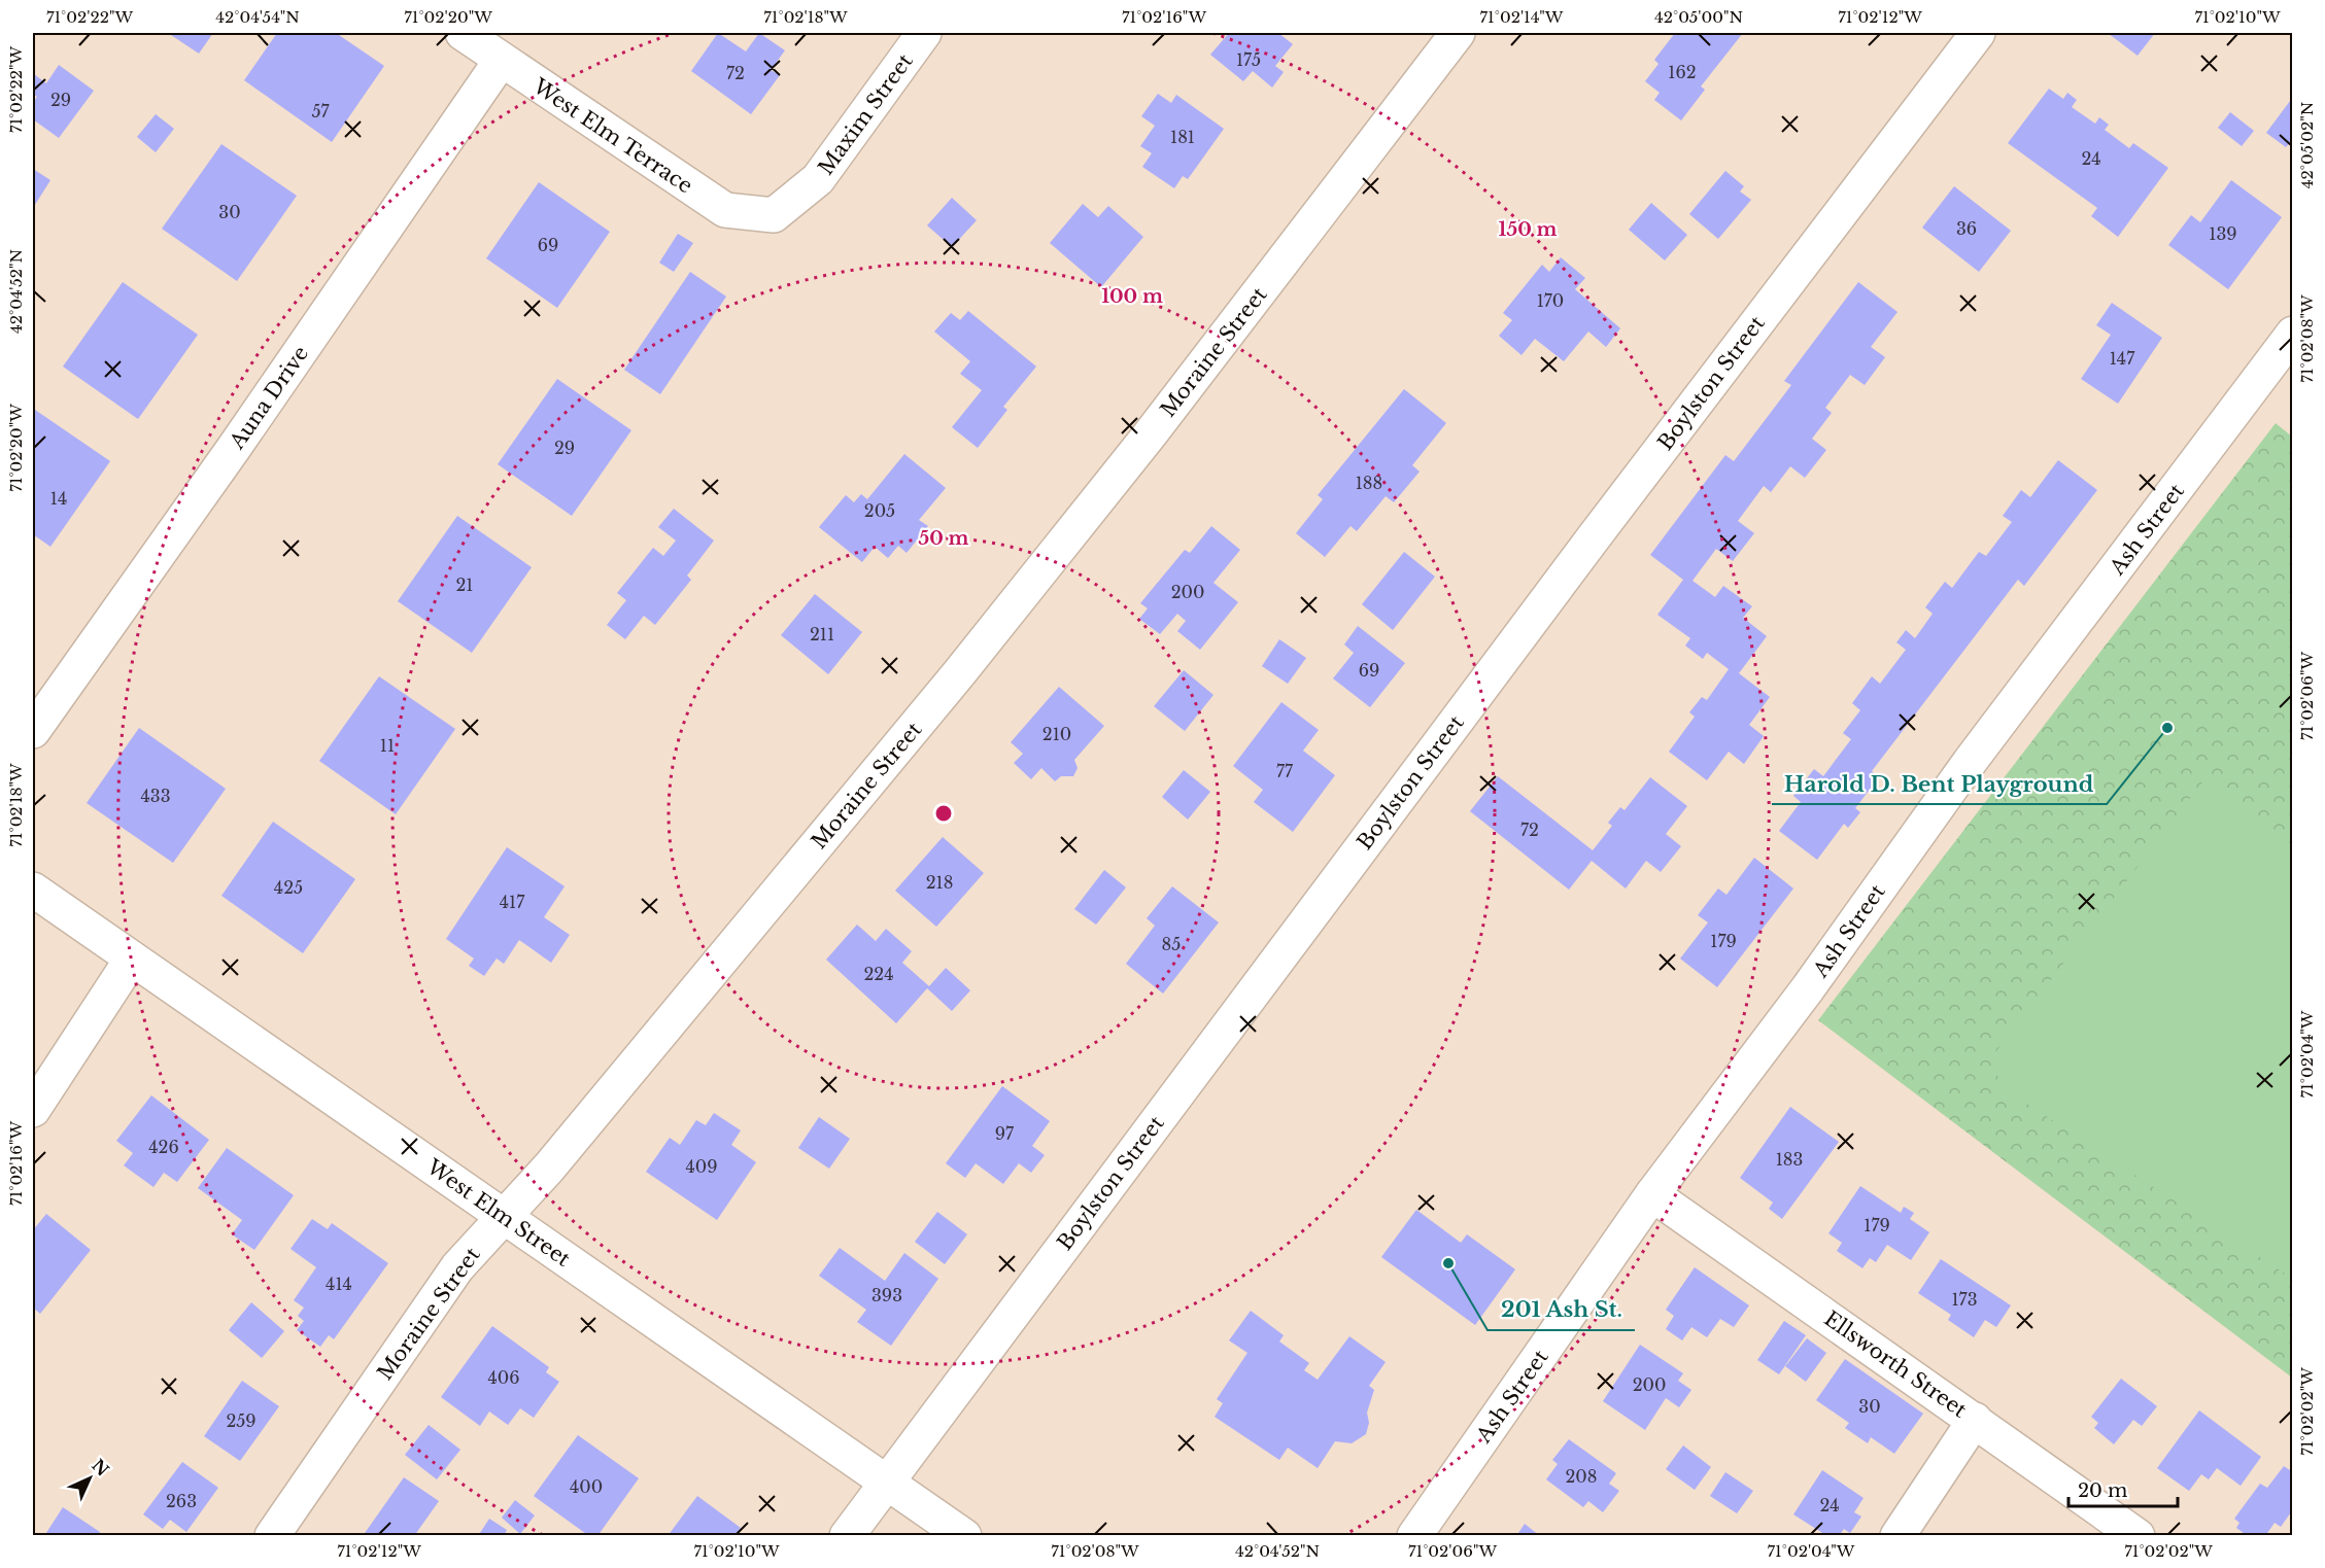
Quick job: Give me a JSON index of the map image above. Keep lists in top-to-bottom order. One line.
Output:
{"streets":{"street":["Maxim Street","West Elm Terrace","Moraine Street","Boylston Street","Auna Drive","Ash Street","West Elm Street","Ellsworth Street"]},"crossings":[["Maxim Street","West Elm Terrace"],["West Elm Terrace","Auna Drive"],["Moraine Street","West Elm Street"],["Boylston Street","West Elm Street"],["Ash Street","Ellsworth Street"]],"places":["Harold D. Bent Playground","201 Ash St."],"house_numbers":["175","162","72","29","57","181","24","30","36","139","69","170","147","29","188","14","205","21","200","211","69","210","11","77","433","72","218","425","417","179","85","224","97","426","183","409","179","414","393","173","406","200","30","259","208","400","263","24"],"scale_bar":"20 m","north":"top right","coordinates":["71°02'22\"W","42°04'54\"N","71°02'20\"W","71°02'18\"W","71°02'16\"W","71°02'14\"W","42°05'00\"N","71°02'12\"W","71°02'10\"W","42°05'02\"N","42°04'52\"N","71°02'08\"W","71°02'06\"W","71°02'04\"W","71°02'02\"W"],"rings":["150 m","100 m","50 m"]}
